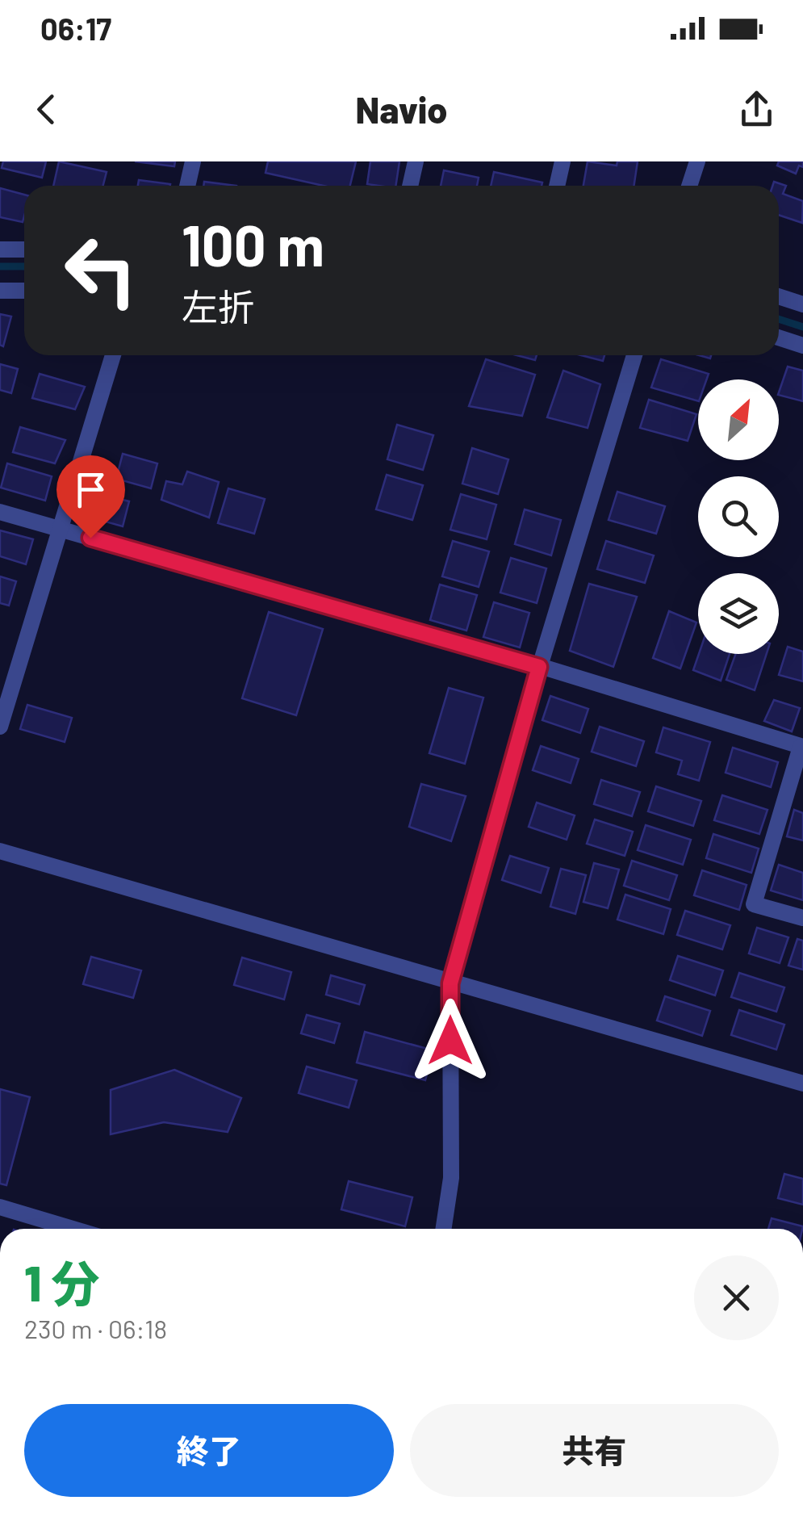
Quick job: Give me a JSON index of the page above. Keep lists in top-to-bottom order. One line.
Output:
{"north":"top right","page":{"status":"06:17","header":"Navio","turn":["100 m","左折"],"heading":["1 分","230 m · 06:18"],"buttons":["終了","共有"]}}
